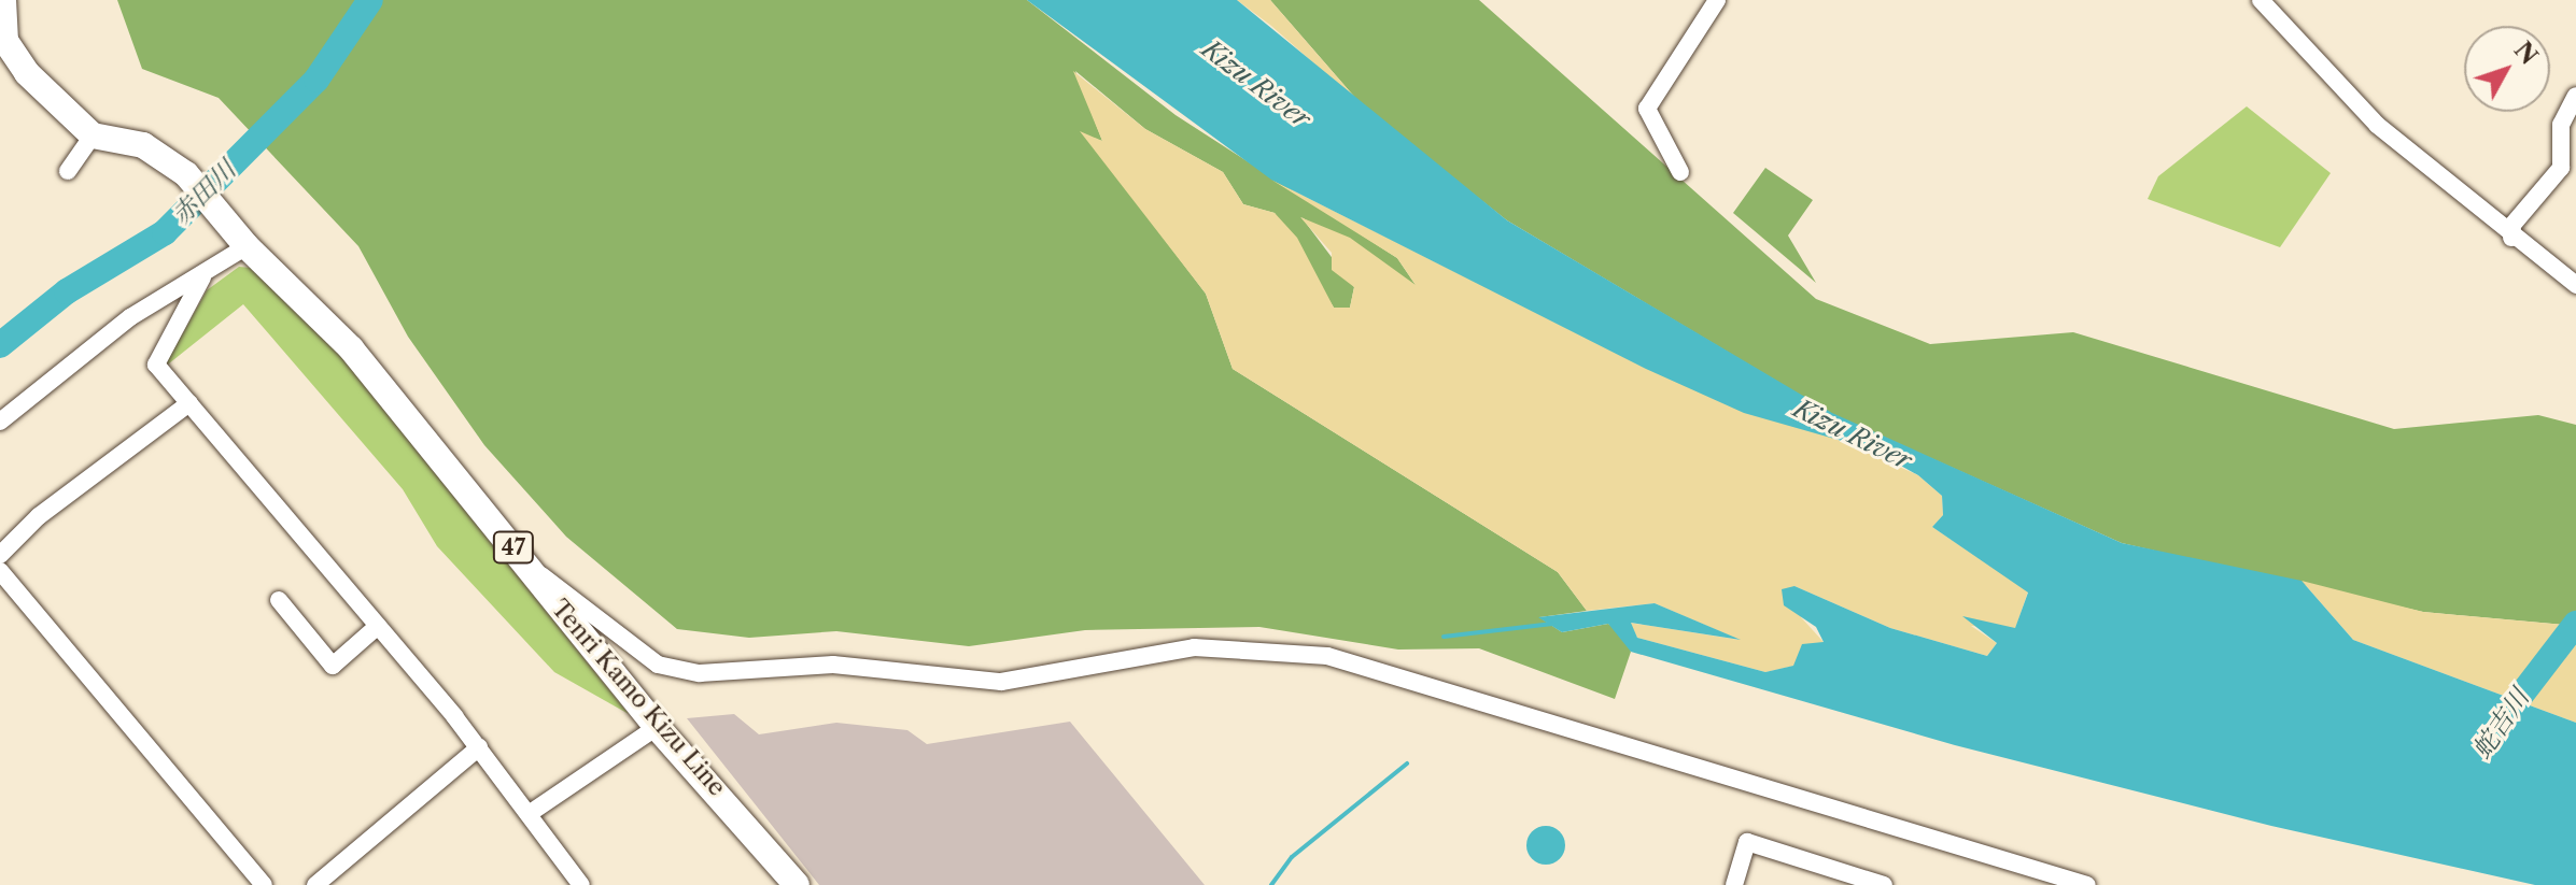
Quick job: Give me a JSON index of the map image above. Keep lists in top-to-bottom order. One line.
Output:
{"streets":{"main road":["47","Tenri Kamo Kizu Line"]},"water":["Kizu River","赤田川","蛇吉川"],"north":"top right"}
